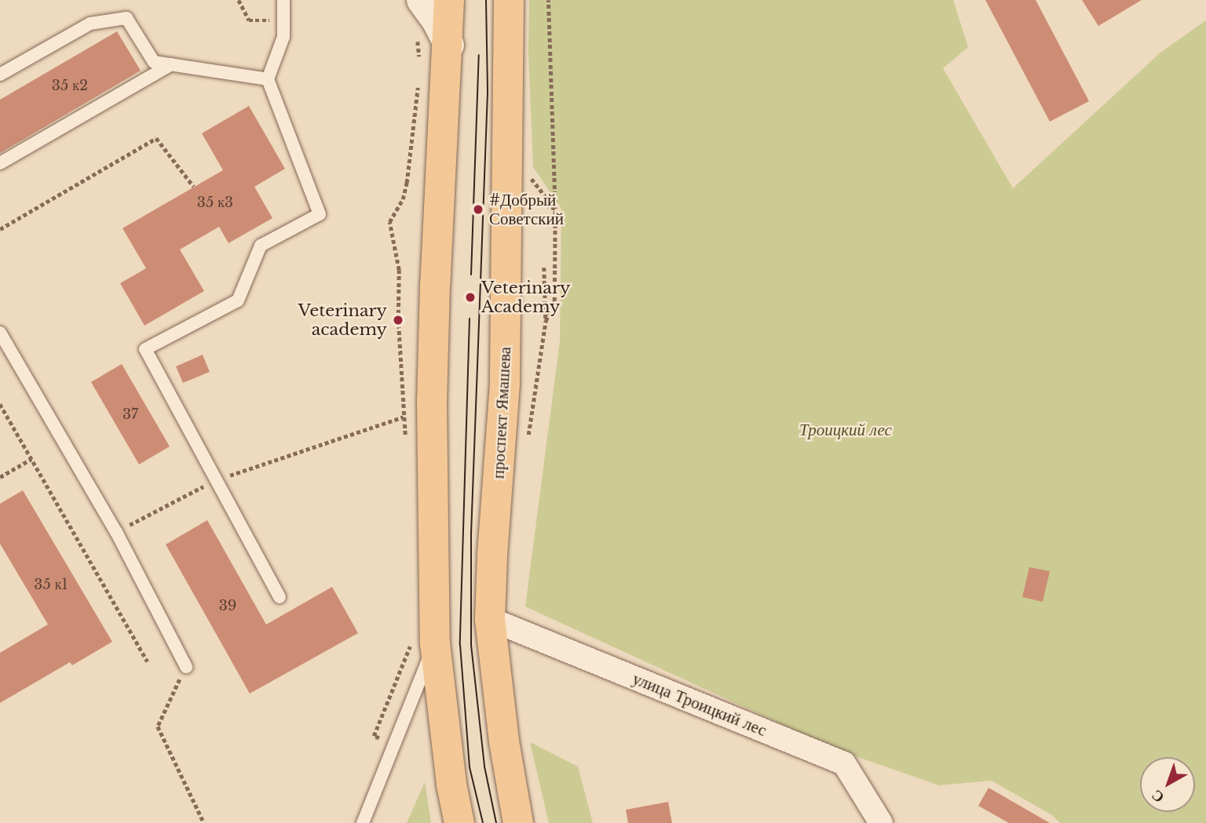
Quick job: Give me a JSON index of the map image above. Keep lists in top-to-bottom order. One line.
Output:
{"streets":{"main road":["проспект Ямашева"],"street":["улица Троицкий лес"]},"crossings":[["проспект Ямашева","улица Троицкий лес"]],"parks":["Троицкий лес"],"places":["#Добрый Советский","Veterinary Academy","Veterinary academy"],"house_numbers":["35 к2","35 к3","37","35 к1","39"],"north":"bottom left"}
